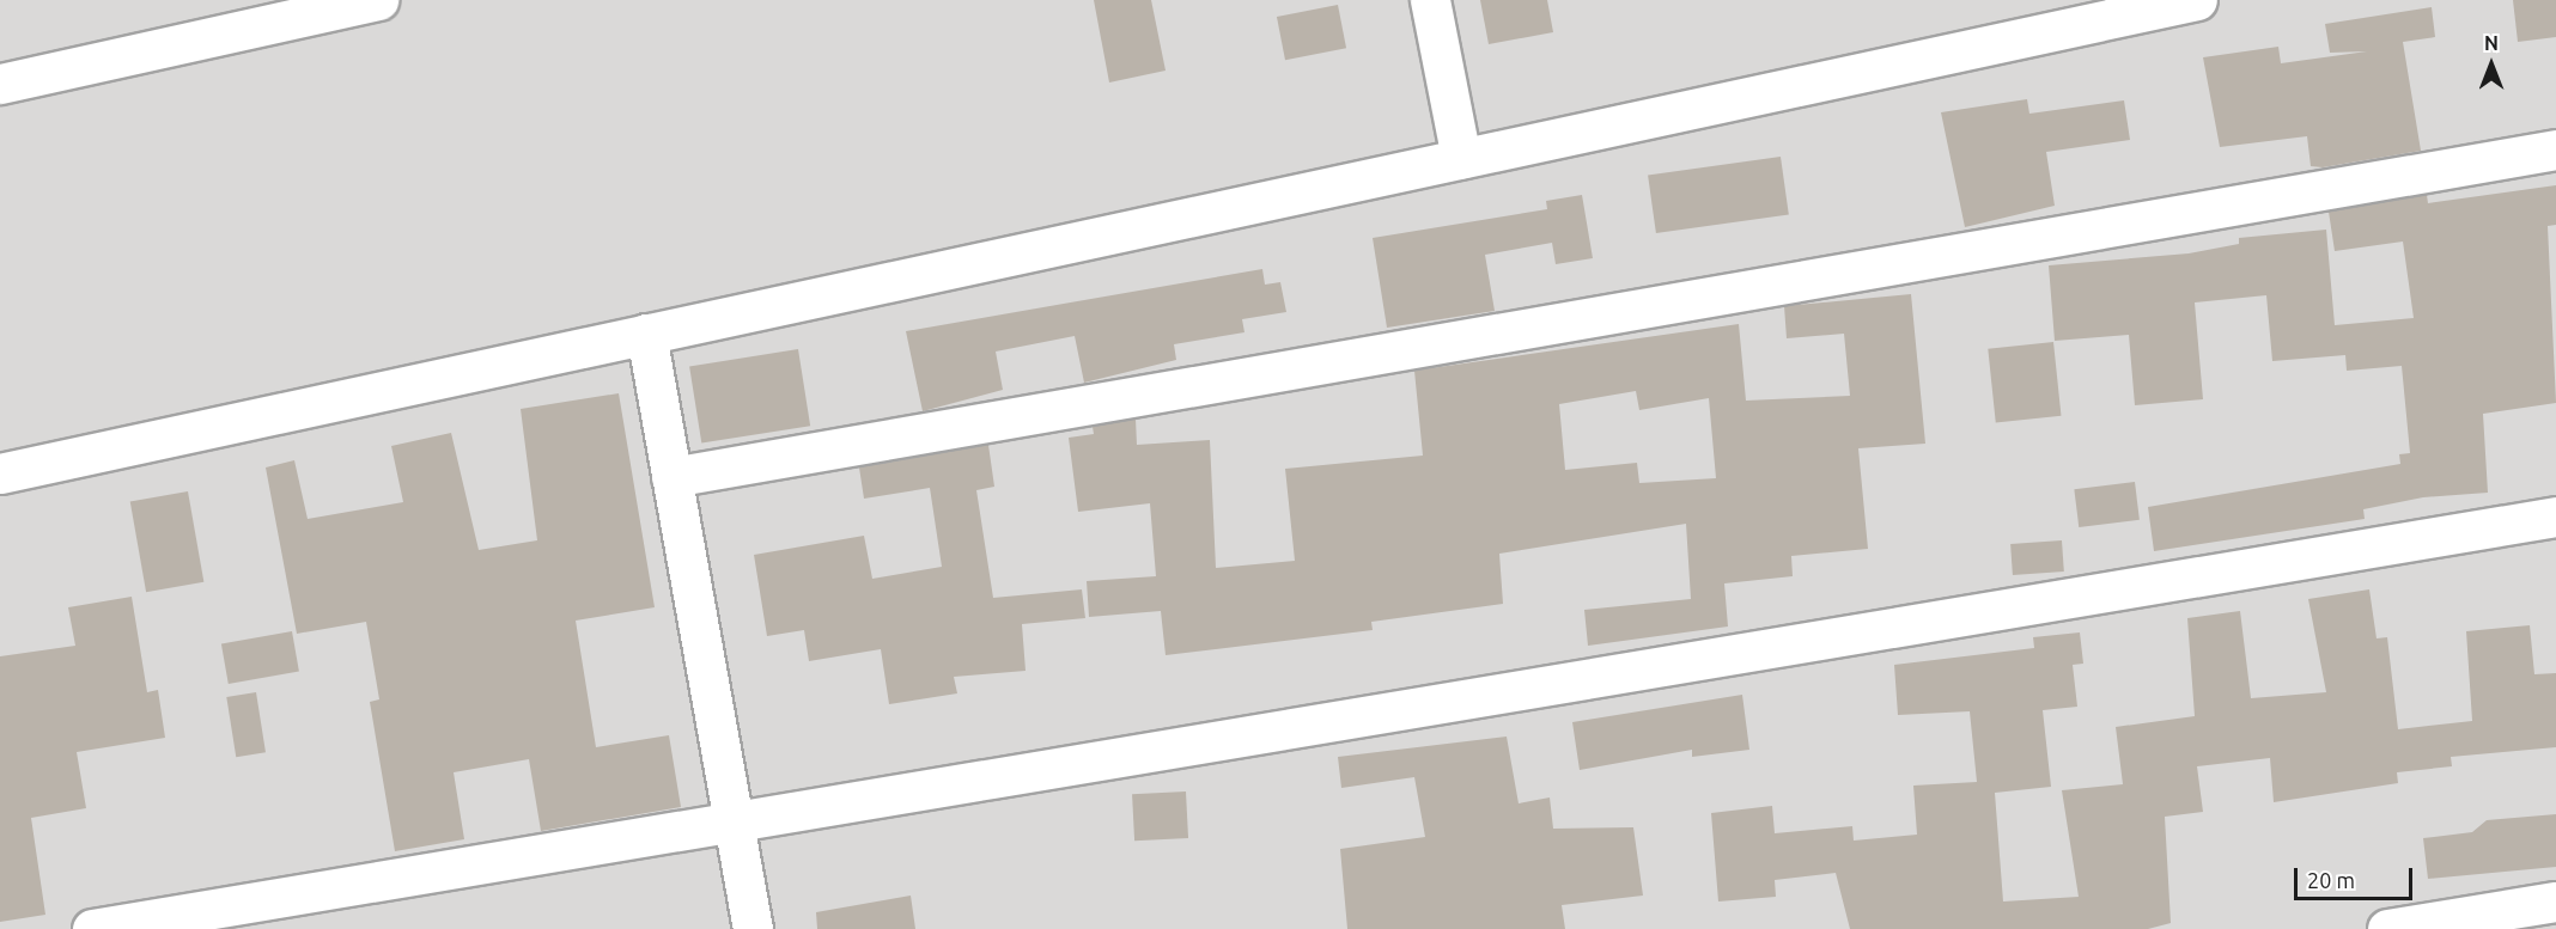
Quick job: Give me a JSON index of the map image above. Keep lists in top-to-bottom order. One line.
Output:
{"scale_bar":"20 m","north":"top"}
